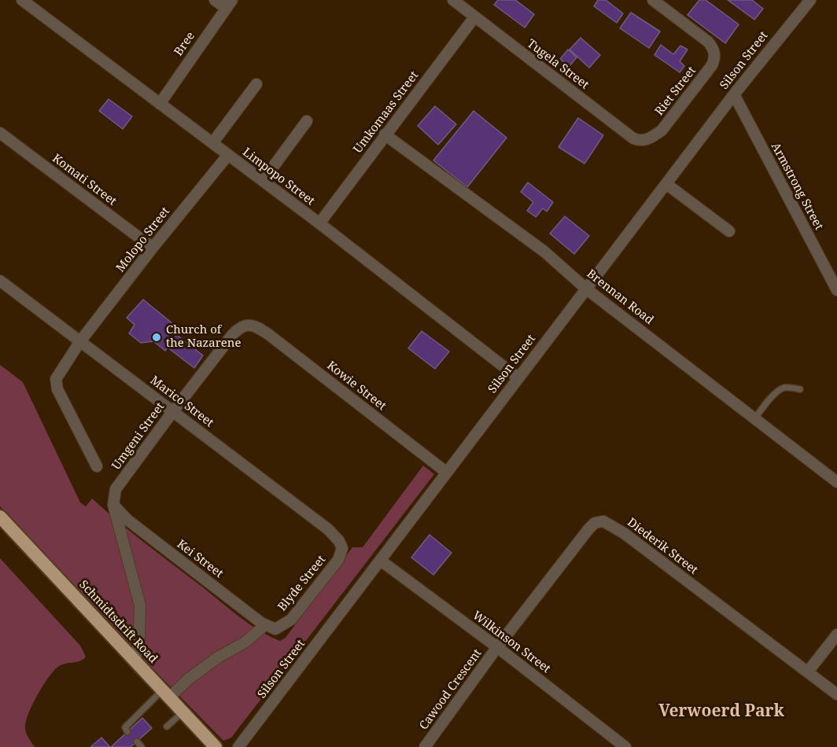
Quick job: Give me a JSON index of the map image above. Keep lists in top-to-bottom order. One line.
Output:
{"streets":{"highway":["Schmidtsdrift Road"],"street":["Bree","Silson Street","Tugela Street","Riet Street","Umkomaas Street","Limpopo Street","Komati Street","Armstrong Street","Molopo Street","Brennan Road","Kowie Street","Marico Street","Umgeni Street","Diederik Street","Kei Street","Blyde Street","Wilkinson Street","Cawood Crescent"]},"crossings":[["Bree","Limpopo Street"],["Silson Street","Limpopo Street"],["Silson Street","Armstrong Street"],["Silson Street","Brennan Road"],["Silson Street","Kowie Street"],["Silson Street","Wilkinson Street"],["Tugela Street","Riet Street"],["Tugela Street","Umkomaas Street"],["Umkomaas Street","Limpopo Street"],["Umkomaas Street","Brennan Road"],["Limpopo Street","Molopo Street"],["Komati Street","Molopo Street"],["Molopo Street","Marico Street"],["Kowie Street","Umgeni Street"],["Marico Street","Umgeni Street"],["Marico Street","Blyde Street"],["Umgeni Street","Kei Street"],["Diederik Street","Wilkinson Street"],["Diederik Street","Cawood Crescent"],["Kei Street","Blyde Street"],["Blyde Street","Schmidtsdrift Road"],["Wilkinson Street","Cawood Crescent"]],"districts":["Verwoerd Park"],"places":["Church of the Nazarene"]}
